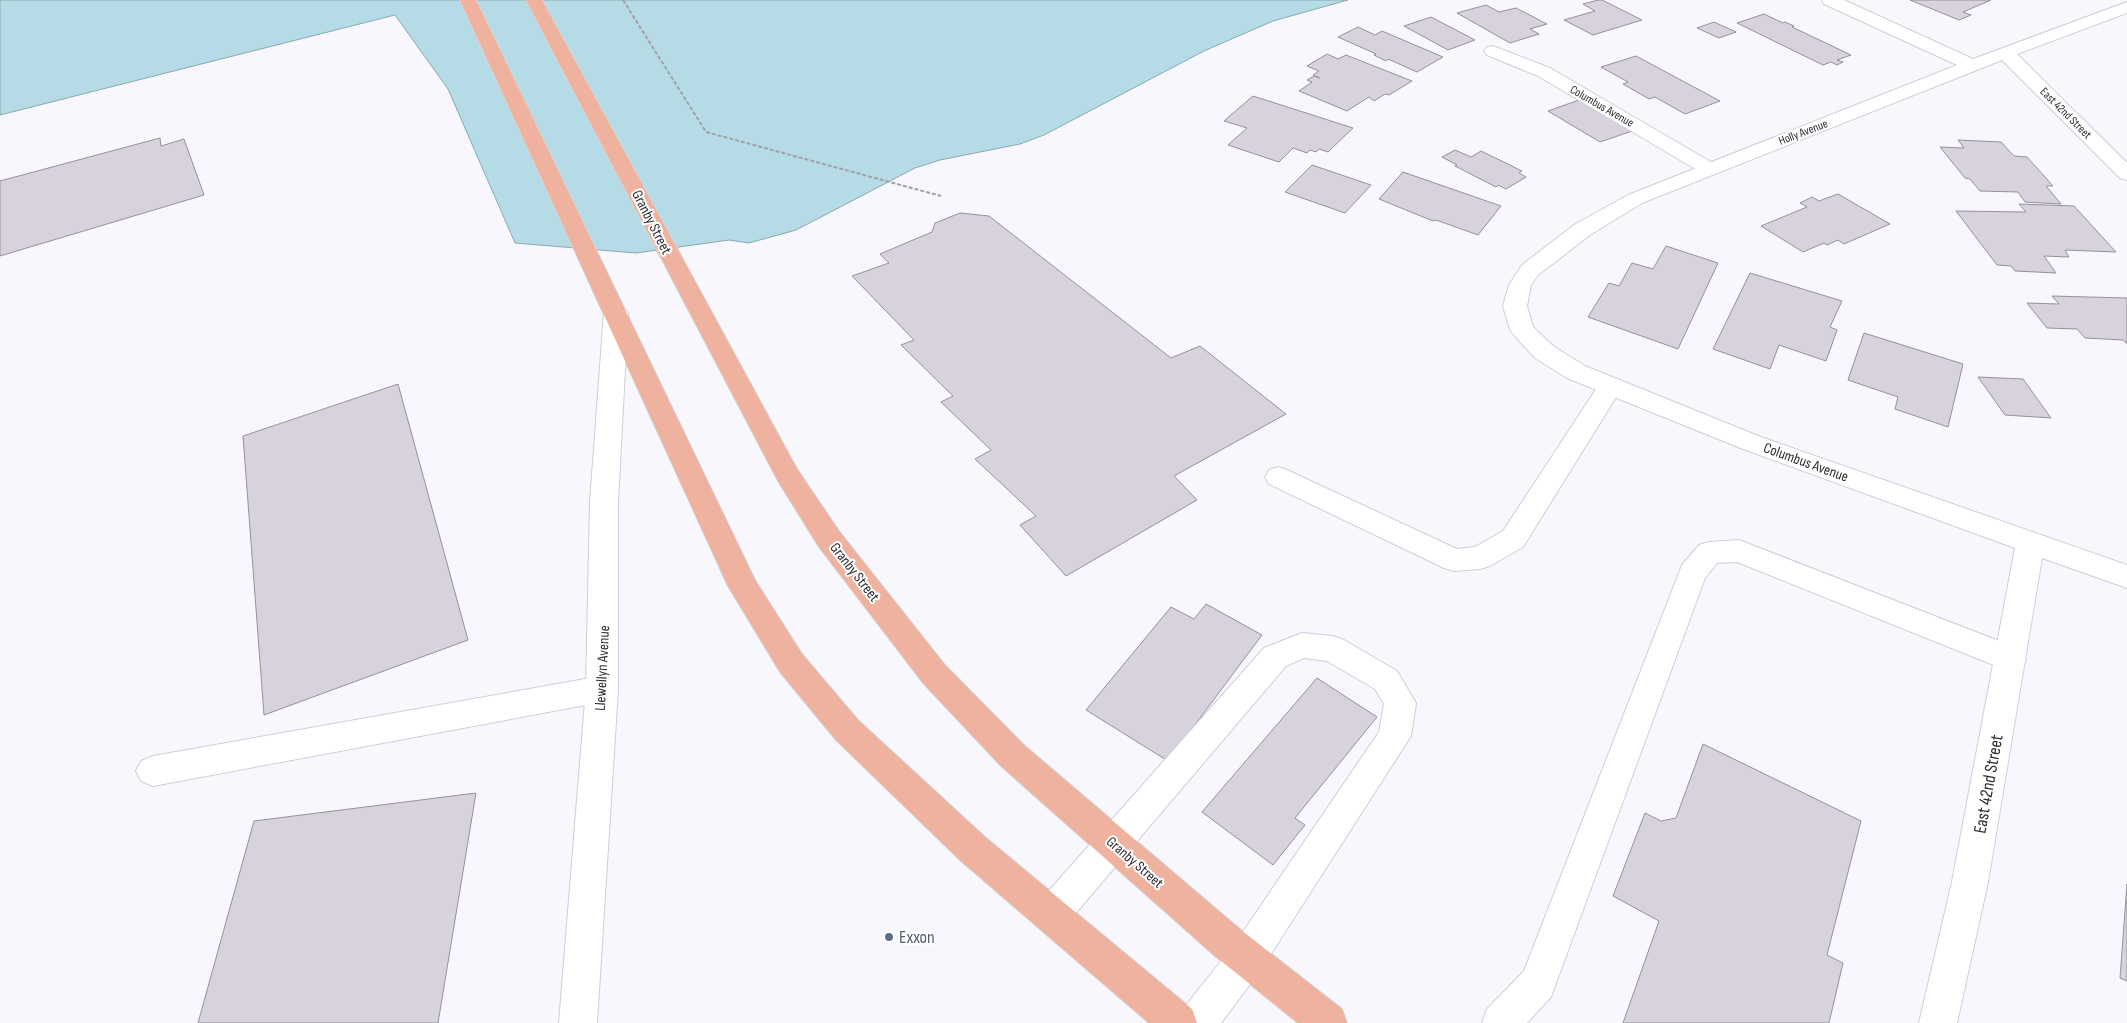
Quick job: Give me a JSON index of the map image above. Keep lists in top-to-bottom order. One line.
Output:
{"streets":{"main road":["Granby Street"],"street":["Columbus Avenue","East 42nd Street","Holly Avenue","Llewellyn Avenue"]},"crossings":[["Columbus Avenue","East 42nd Street"],["Columbus Avenue","Holly Avenue"],["East 42nd Street","Holly Avenue"]],"places":["Exxon"]}
